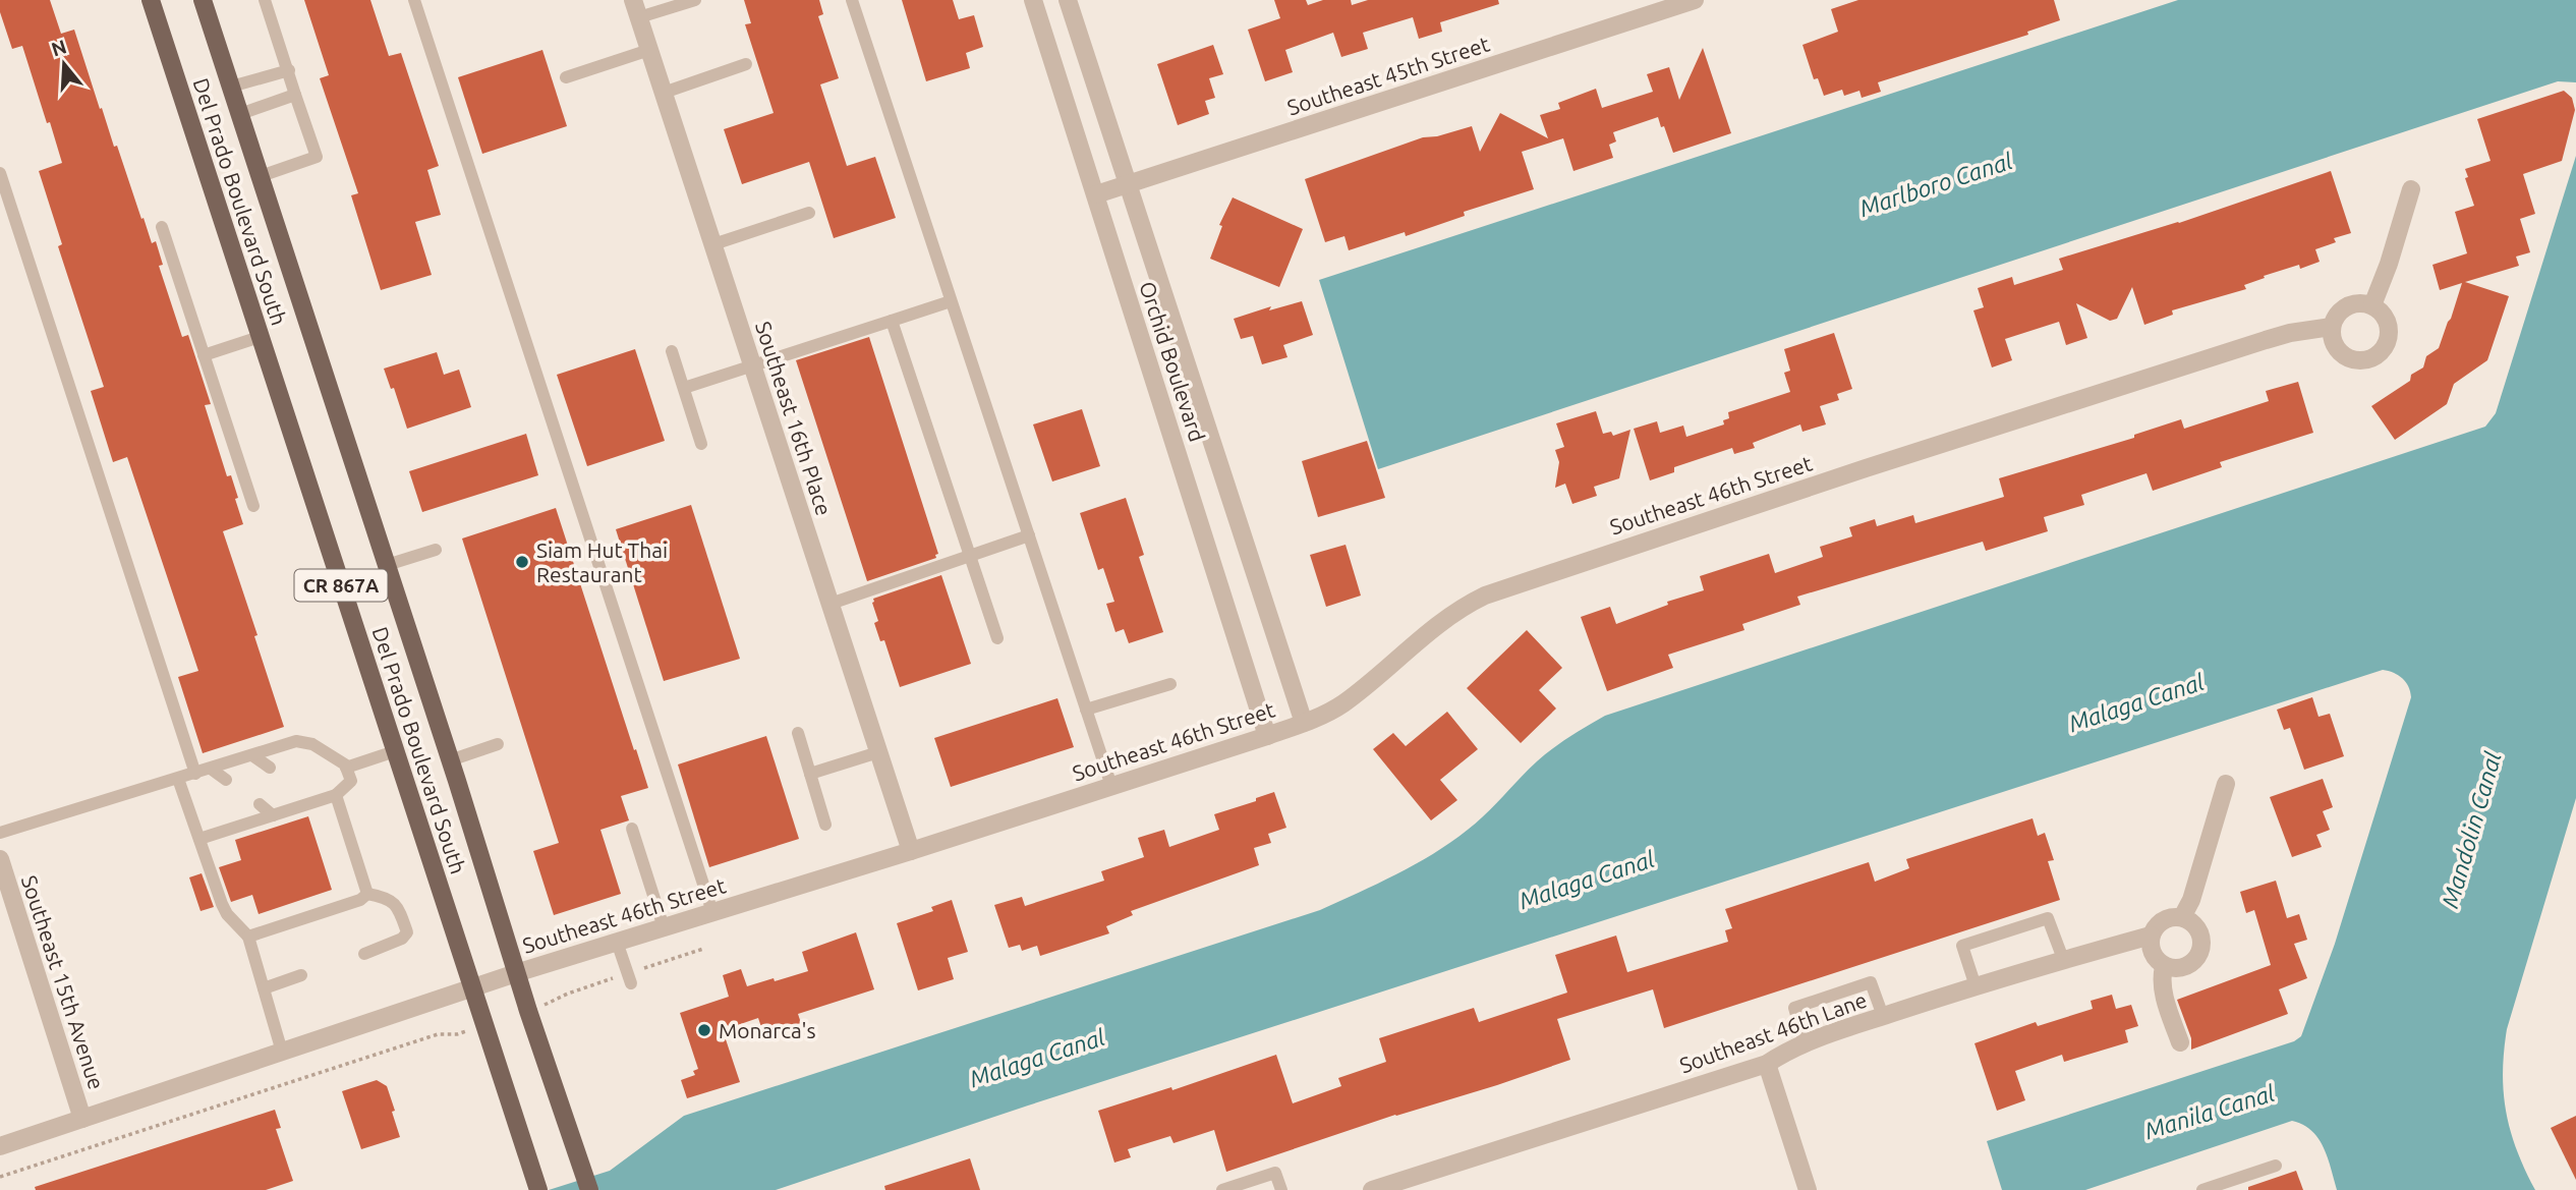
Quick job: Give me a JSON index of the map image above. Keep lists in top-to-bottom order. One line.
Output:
{"streets":{"main road":["Del Prado Boulevard South","CR 867A"],"street":["Southeast 45th Street","Orchid Boulevard","Southeast 16th Place","Southeast 46th Street","Southeast 15th Avenue","Southeast 46th Lane"]},"crossings":[["Southeast 45th Street","Orchid Boulevard"],["Del Prado Boulevard South","Southeast 46th Street"],["Orchid Boulevard","Southeast 46th Street"],["Southeast 16th Place","Southeast 46th Street"],["Southeast 46th Street","Southeast 15th Avenue"]],"water":["Marlboro Canal","Malaga Canal","Mandolin Canal","Manila Canal"],"places":["Siam Hut Thai Restaurant","Monarca's"],"north":"top"}
